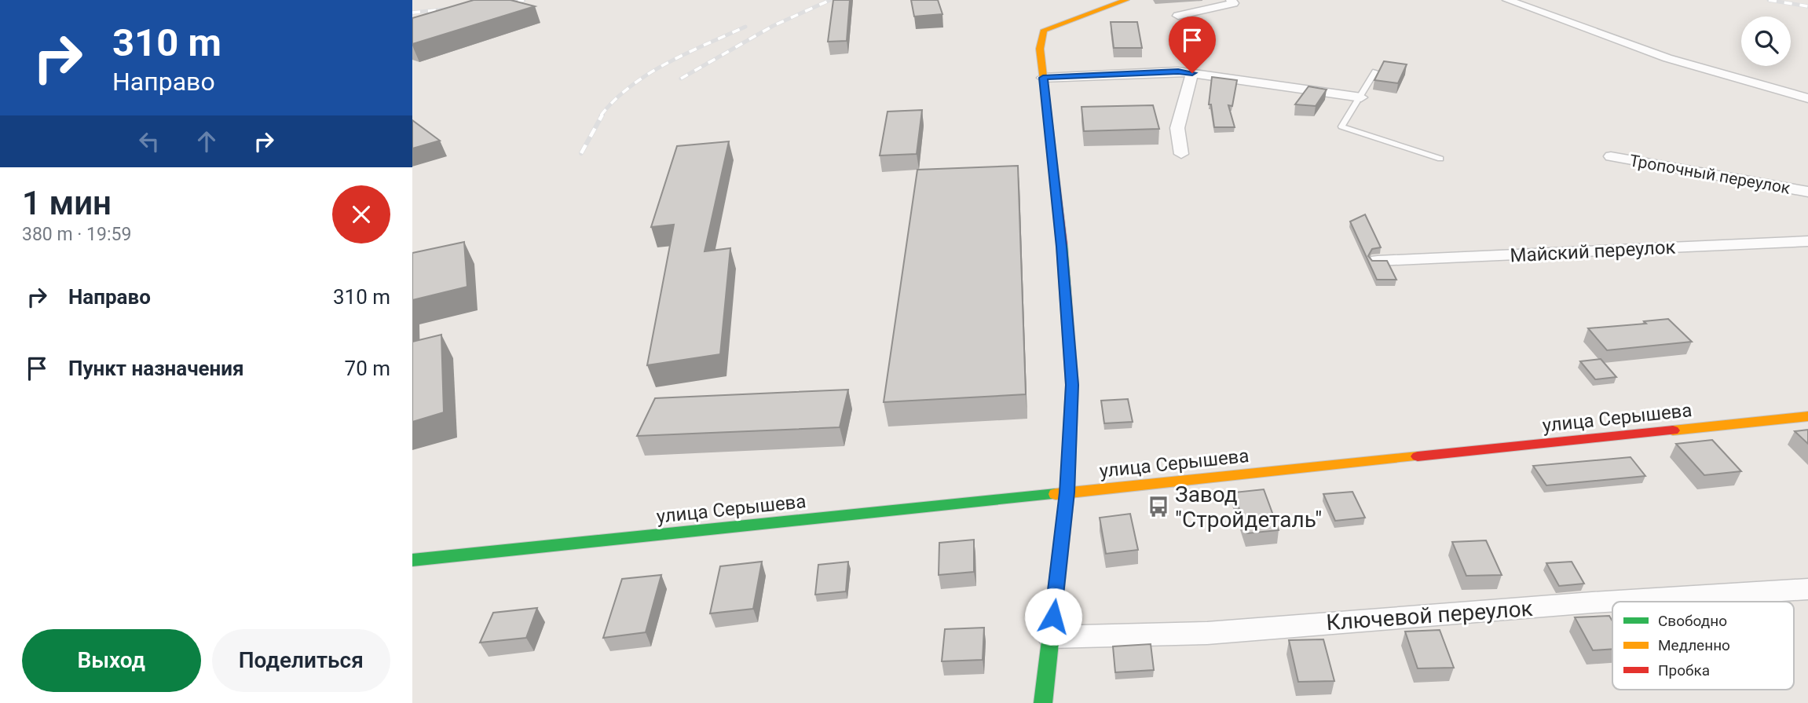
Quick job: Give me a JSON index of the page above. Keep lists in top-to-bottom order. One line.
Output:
{"streets":{"street":["Тропочный переулок","Майский переулок","улица Серышева","Ключевой переулок"]},"places":{"bus stop":["Завод \"Стройдеталь\""]},"legend":["Свободно","Медленно","Пробка"],"page":{"turn":["310 m","Направо"],"heading":["1 мин","380 m · 19:59"],"list":[{"name":"Направо","value":"310 m"},{"name":"Пункт назначения","value":"70 m"}],"buttons":["Выход","Поделиться"]}}
